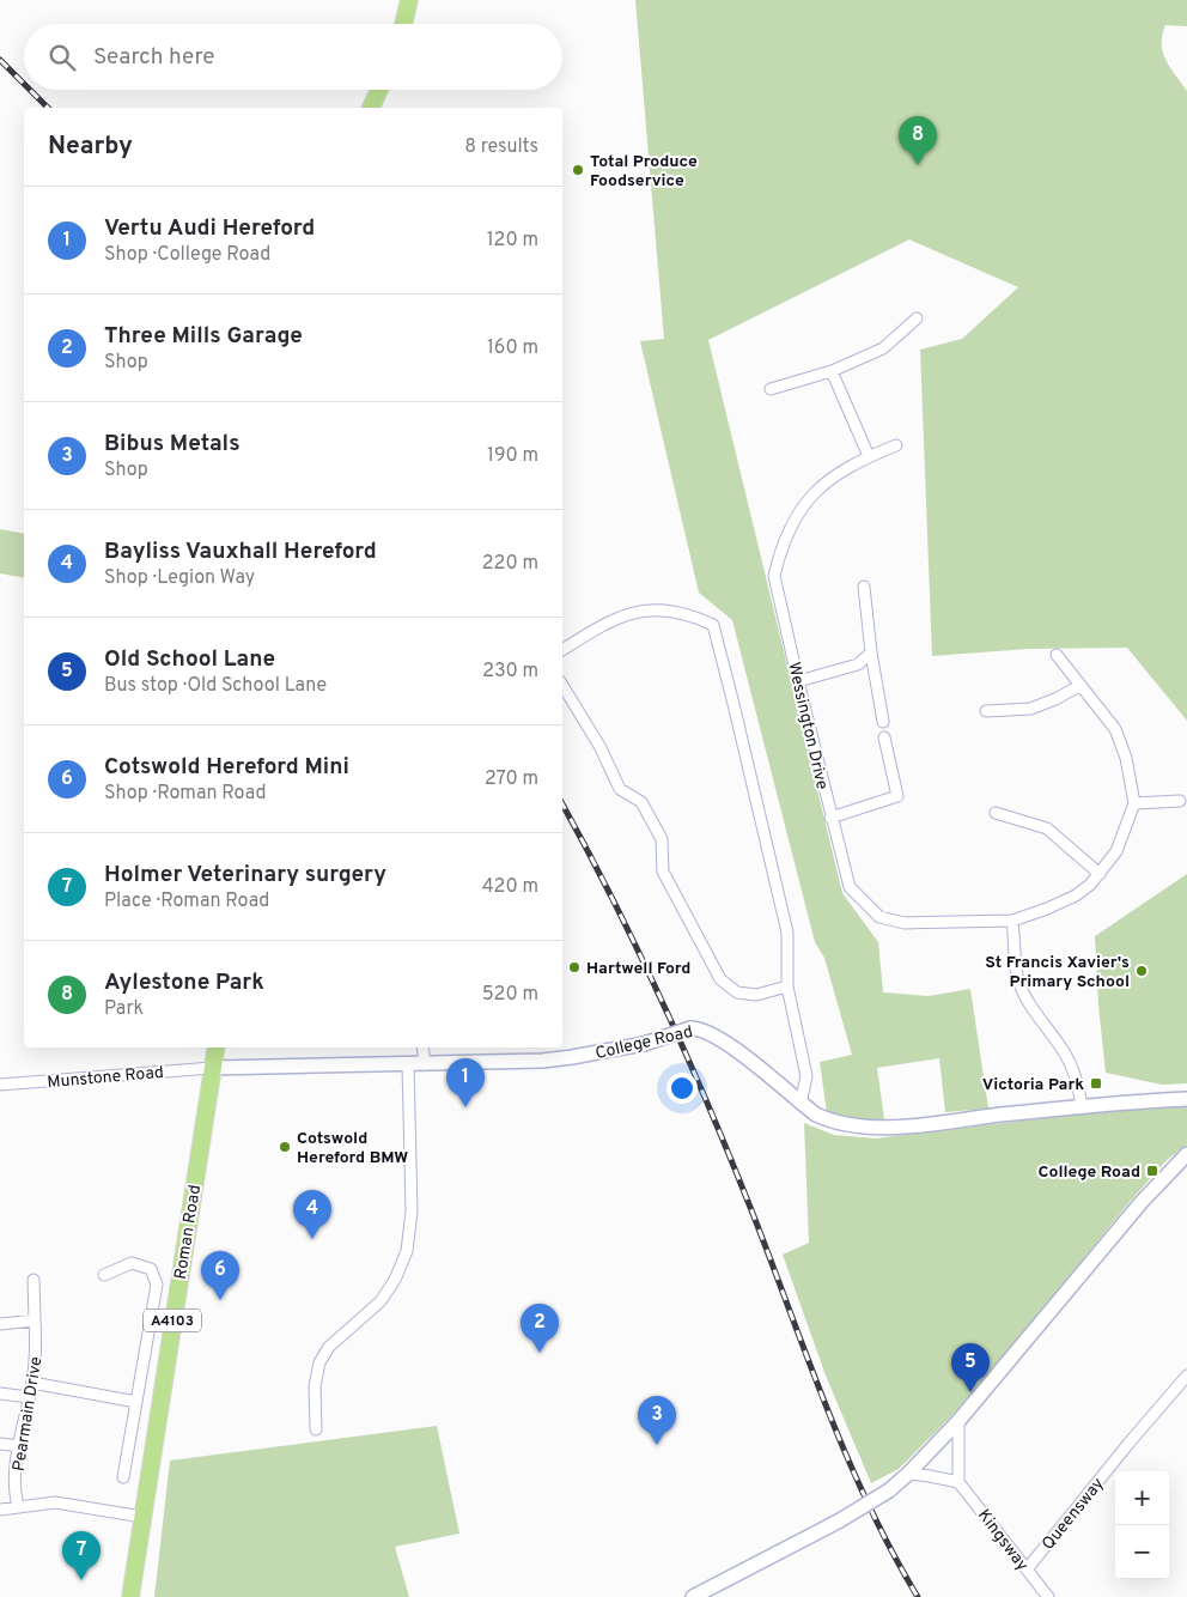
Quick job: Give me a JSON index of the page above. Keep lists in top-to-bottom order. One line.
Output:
{"streets":{"main road":["Roman Road","A4103"],"street":["Wessington Drive","College Road","Munstone Road","Pearmain Drive","Queensway","Kingsway"]},"crossings":[["College Road","Munstone Road"],["College Road","Roman Road"],["Munstone Road","Roman Road"],["Queensway","Kingsway"]],"places":{"other":["Total Produce Foodservice","Hartwell Ford","St Francis Xavier's Primary School","Cotswold Hereford BMW"],"transit":["Victoria Park","College Road"]},"page":{"search":"Search here","heading":["Nearby","8 results"],"pins":["8","1","4","6","2","5","3","7"],"list":[{"mark":"1","name":"Vertu Audi Hereford","note":"Shop · College Road","value":"120 m"},{"mark":"2","name":"Three Mills Garage","note":"Shop","value":"160 m"},{"mark":"3","name":"Bibus Metals","note":"Shop","value":"190 m"},{"mark":"4","name":"Bayliss Vauxhall Hereford","note":"Shop · Legion Way","value":"220 m"},{"mark":"5","name":"Old School Lane","note":"Bus stop · Old School Lane","value":"230 m"},{"mark":"6","name":"Cotswold Hereford Mini","note":"Shop · Roman Road","value":"270 m"},{"mark":"7","name":"Holmer Veterinary surgery","note":"Place · Roman Road","value":"420 m"},{"mark":"8","name":"Aylestone Park","note":"Park","value":"520 m"}],"map_buttons":["+","−"]}}
